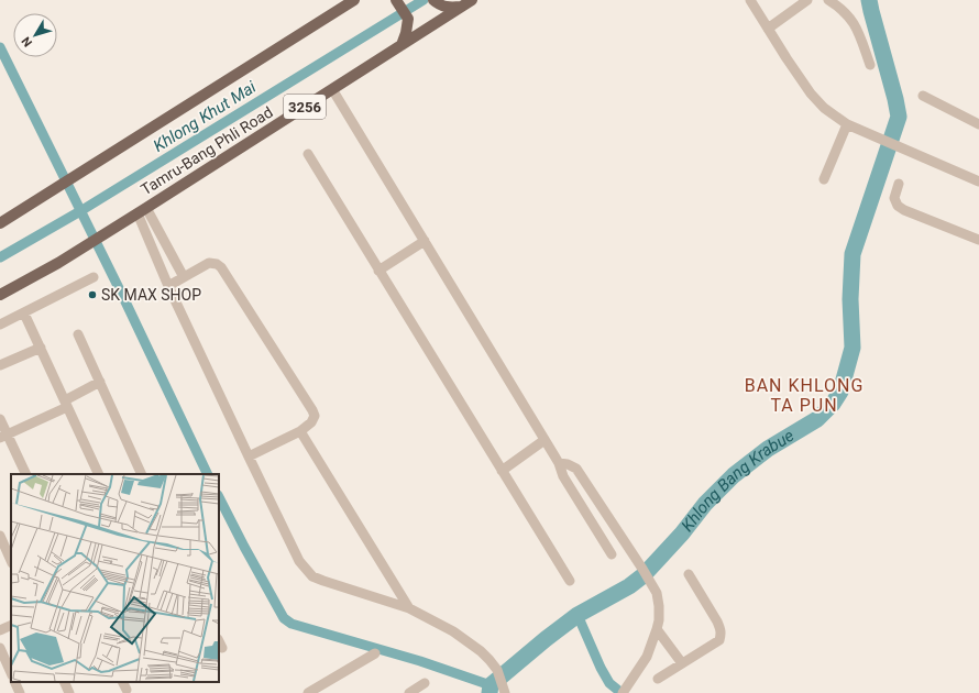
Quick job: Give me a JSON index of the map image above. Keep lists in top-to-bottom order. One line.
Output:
{"streets":{"main road":["3256","Tamru-Bang Phli Road"]},"districts":["BAN KHLONG TA PUN"],"water":["Khlong Khut Mai","Khlong Bang Krabue"],"places":["SK MAX SHOP"],"north":"bottom left"}
